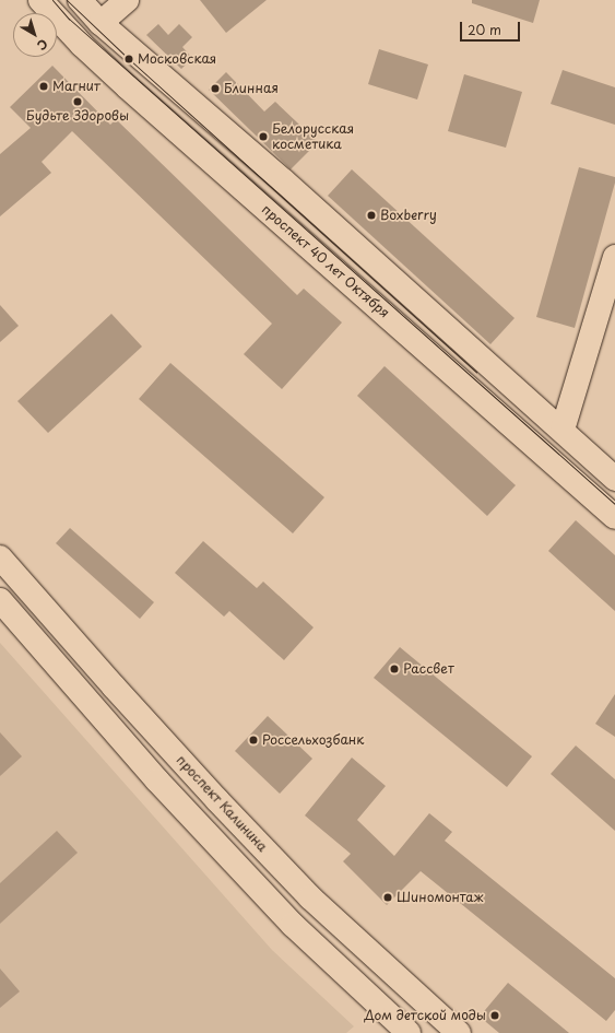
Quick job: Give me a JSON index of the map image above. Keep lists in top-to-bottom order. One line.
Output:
{"streets":{"street":["проспект 40 лет Октября","проспект Калинина"]},"places":["Московская","Магнит","Блинная","Будьте Здоровы","Белорусская косметика","Boxberry","Рассвет","Россельхозбанк","Шиномонтаж","Дом детской моды"],"scale_bar":"20 m","north":"bottom right"}
